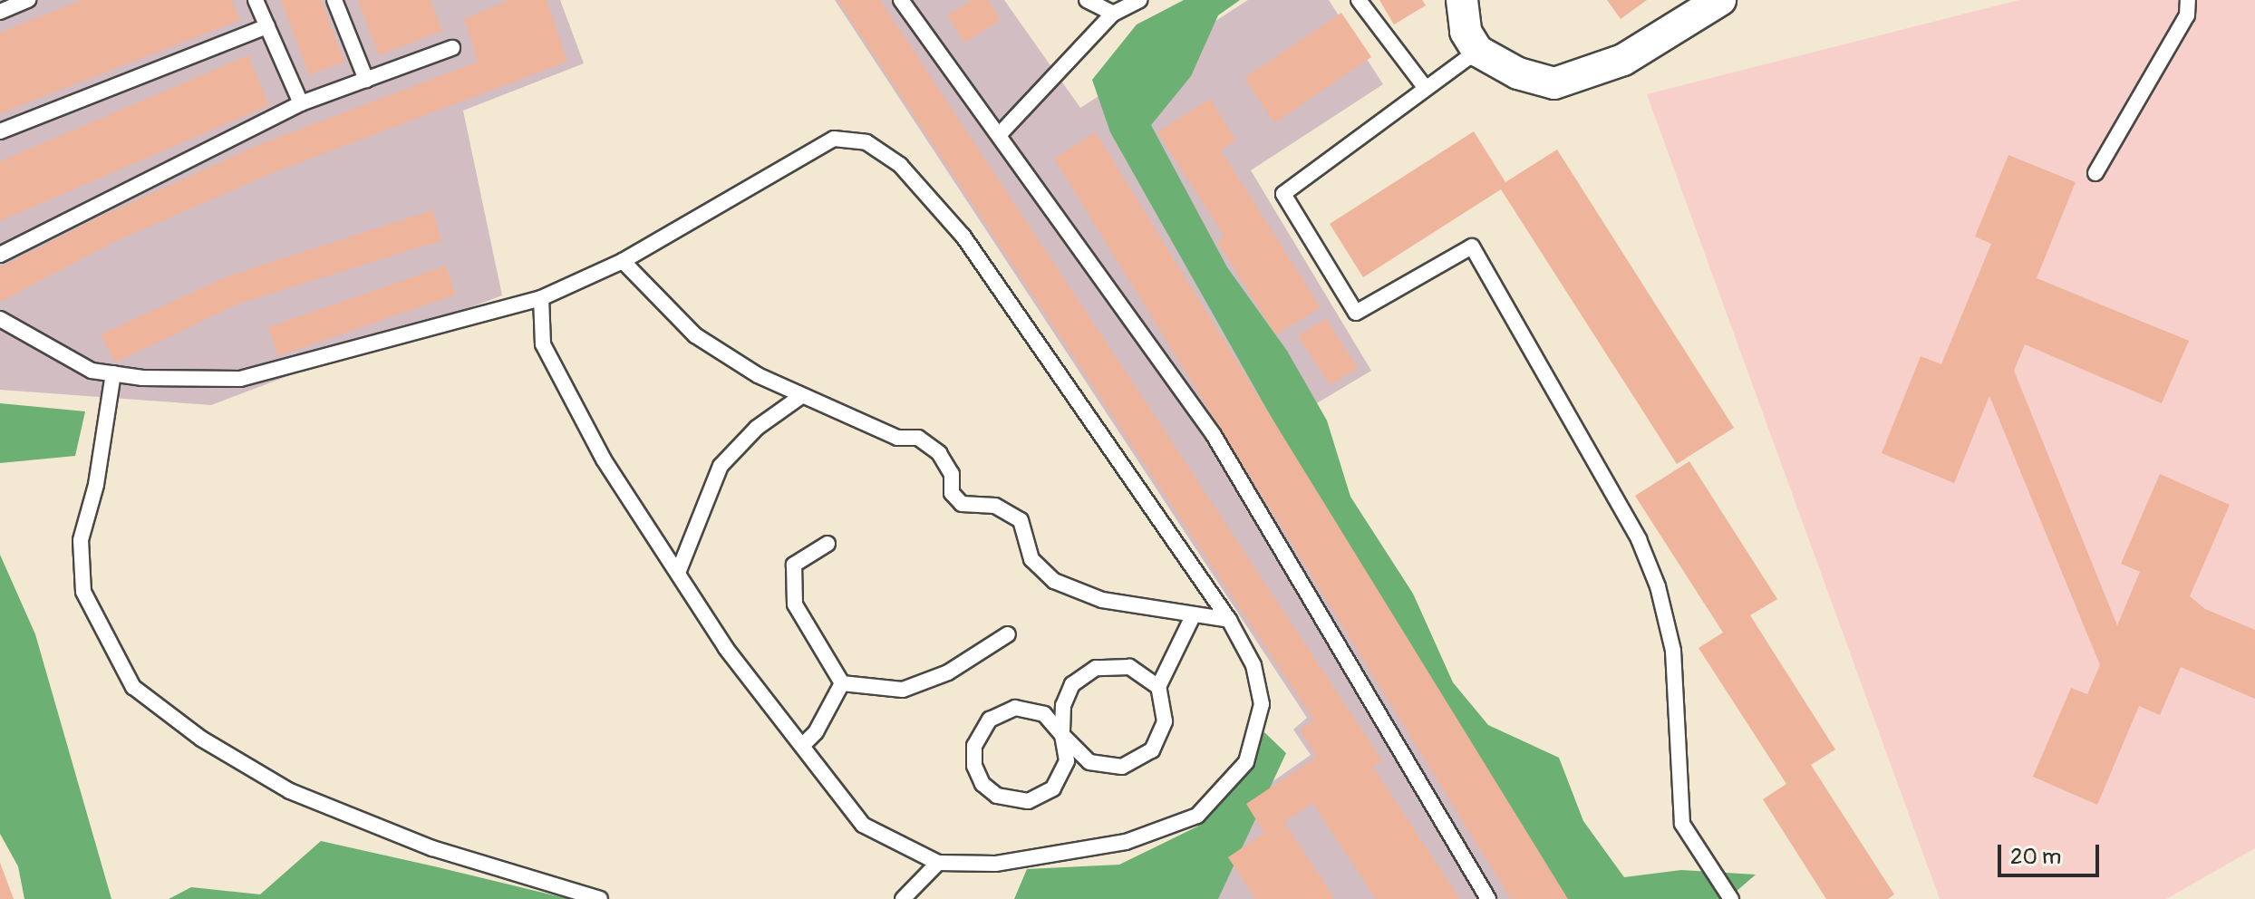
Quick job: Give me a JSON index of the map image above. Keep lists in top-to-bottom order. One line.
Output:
{"scale_bar":"20 m"}
